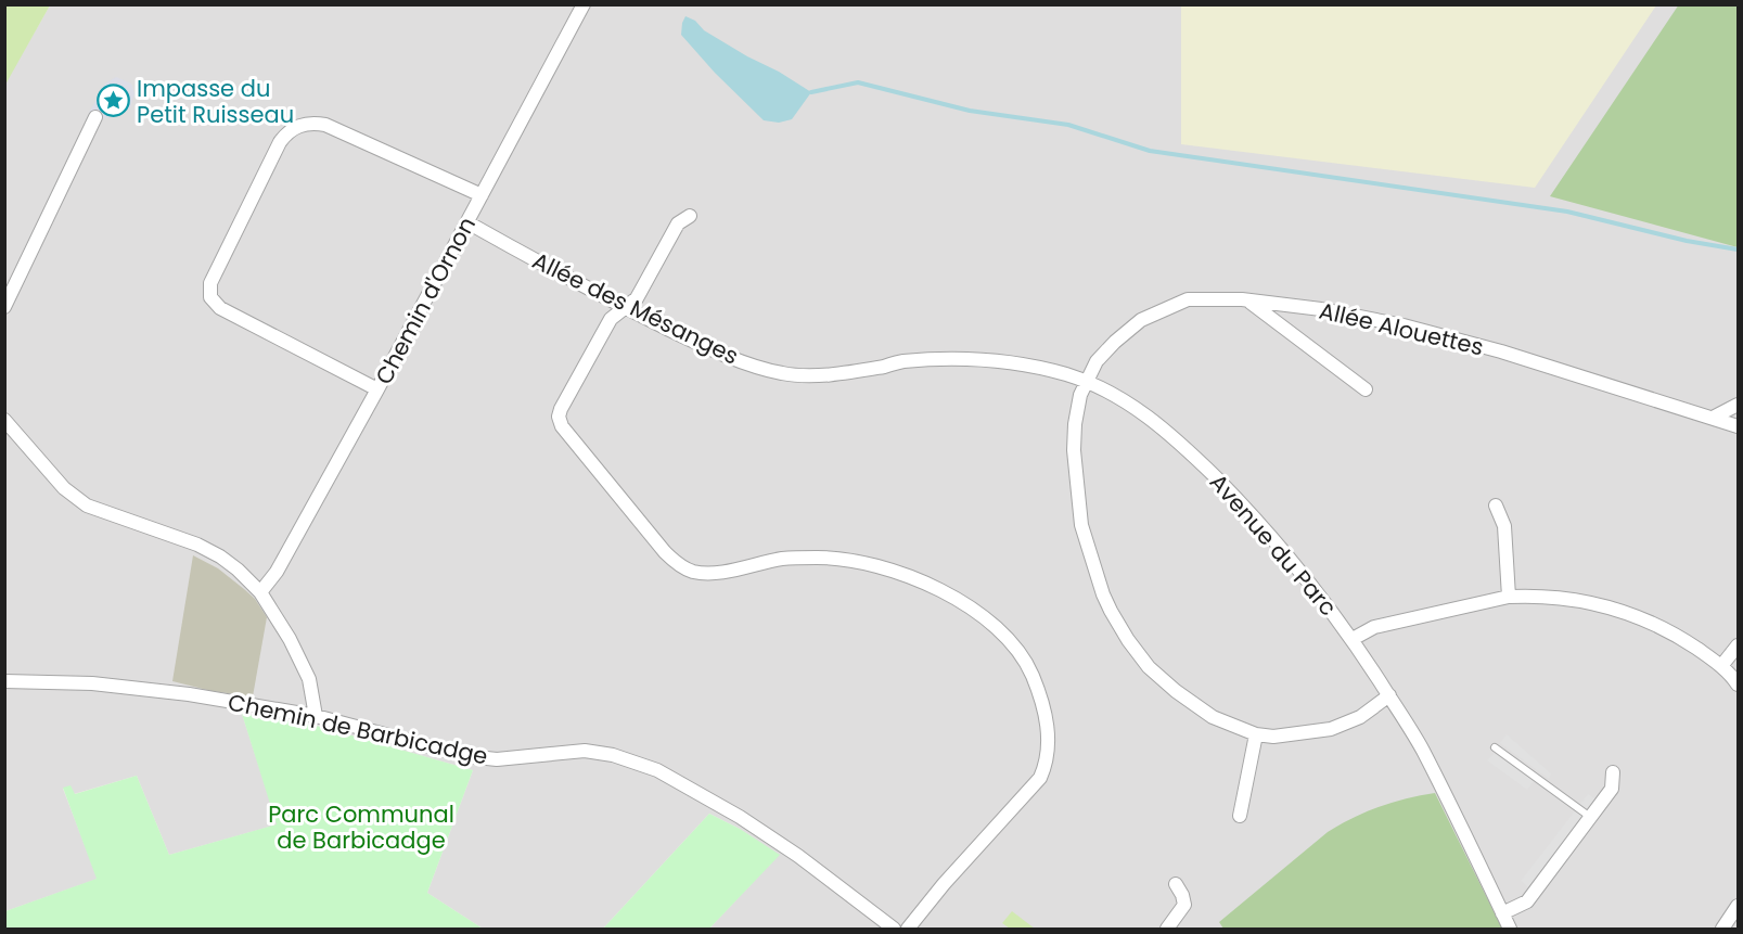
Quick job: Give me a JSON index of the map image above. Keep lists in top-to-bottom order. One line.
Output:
{"streets":{"street":["Chemin d'Ornon","Allée des Mésanges","Allée Alouettes","Avenue du Parc","Chemin de Barbicadge"]},"crossings":[["Chemin d'Ornon","Allée des Mésanges"],["Allée des Mésanges","Avenue du Parc"],["Allée Alouettes","Avenue du Parc"]],"parks":["Parc Communal de Barbicadge"],"places":{"place":["Impasse du Petit Ruisseau"]}}
